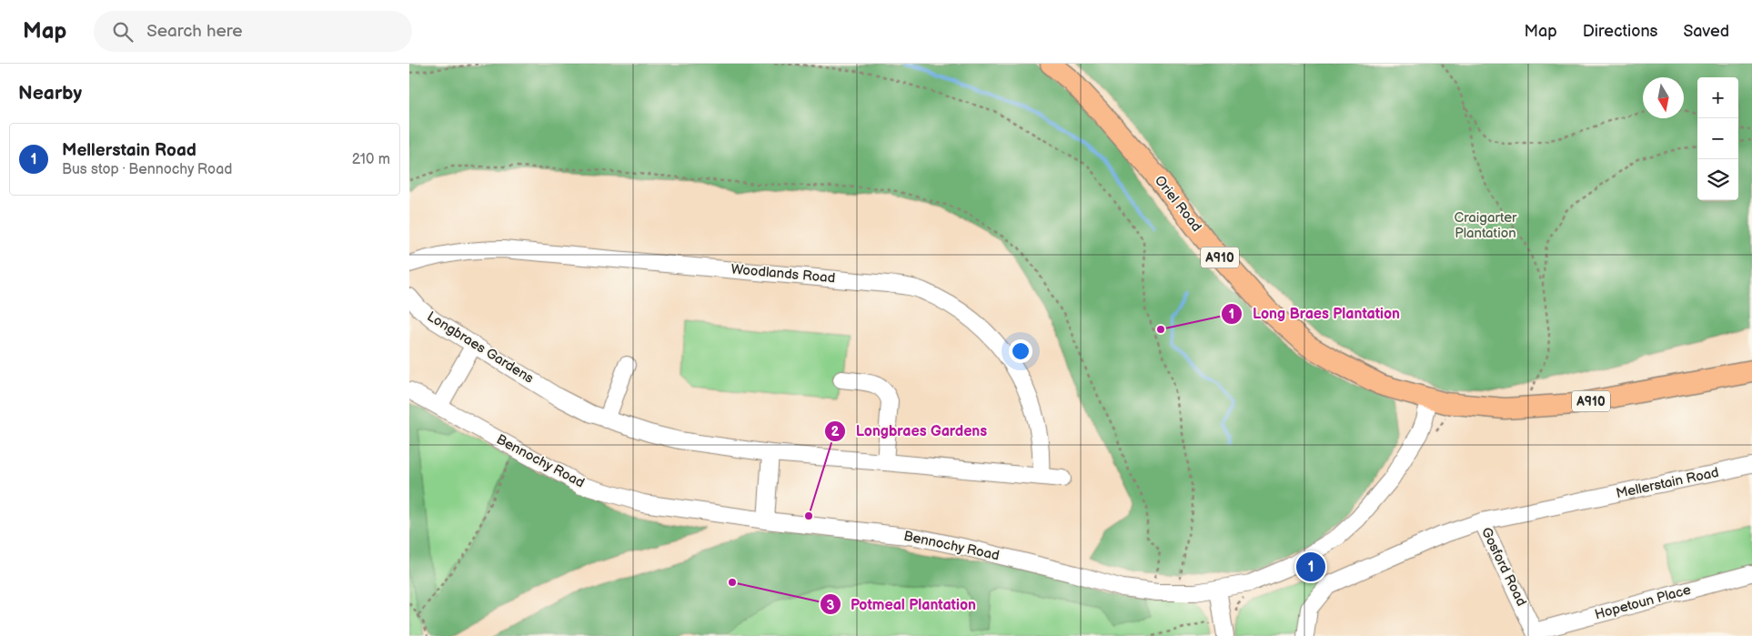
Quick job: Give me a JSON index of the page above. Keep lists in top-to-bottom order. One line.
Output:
{"streets":{"main road":["Oriel Road","A910"],"street":["Woodlands Road","Longbraes Gardens","Bennochy Road","Mellerstain Road","Gosford Road","Hopetoun Place"]},"crossings":[["Oriel Road","A910"],["Oriel Road","Bennochy Road"],["A910","Bennochy Road"],["Woodlands Road","Longbraes Gardens"],["Mellerstain Road","Gosford Road"],["Gosford Road","Hopetoun Place"]],"parks":["Craigarter Plantation"],"places":["Long Braes Plantation","Longbraes Gardens","Potmeal Plantation"],"north":"bottom","page":{"header":"Map","search":"Search here","nav":["Map","Directions","Saved"],"heading":"Nearby","map_buttons":["+","−"],"list":[{"mark":"1","name":"Mellerstain Road","note":"Bus stop · Bennochy Road","value":"210 m"}],"pins":"1"}}
